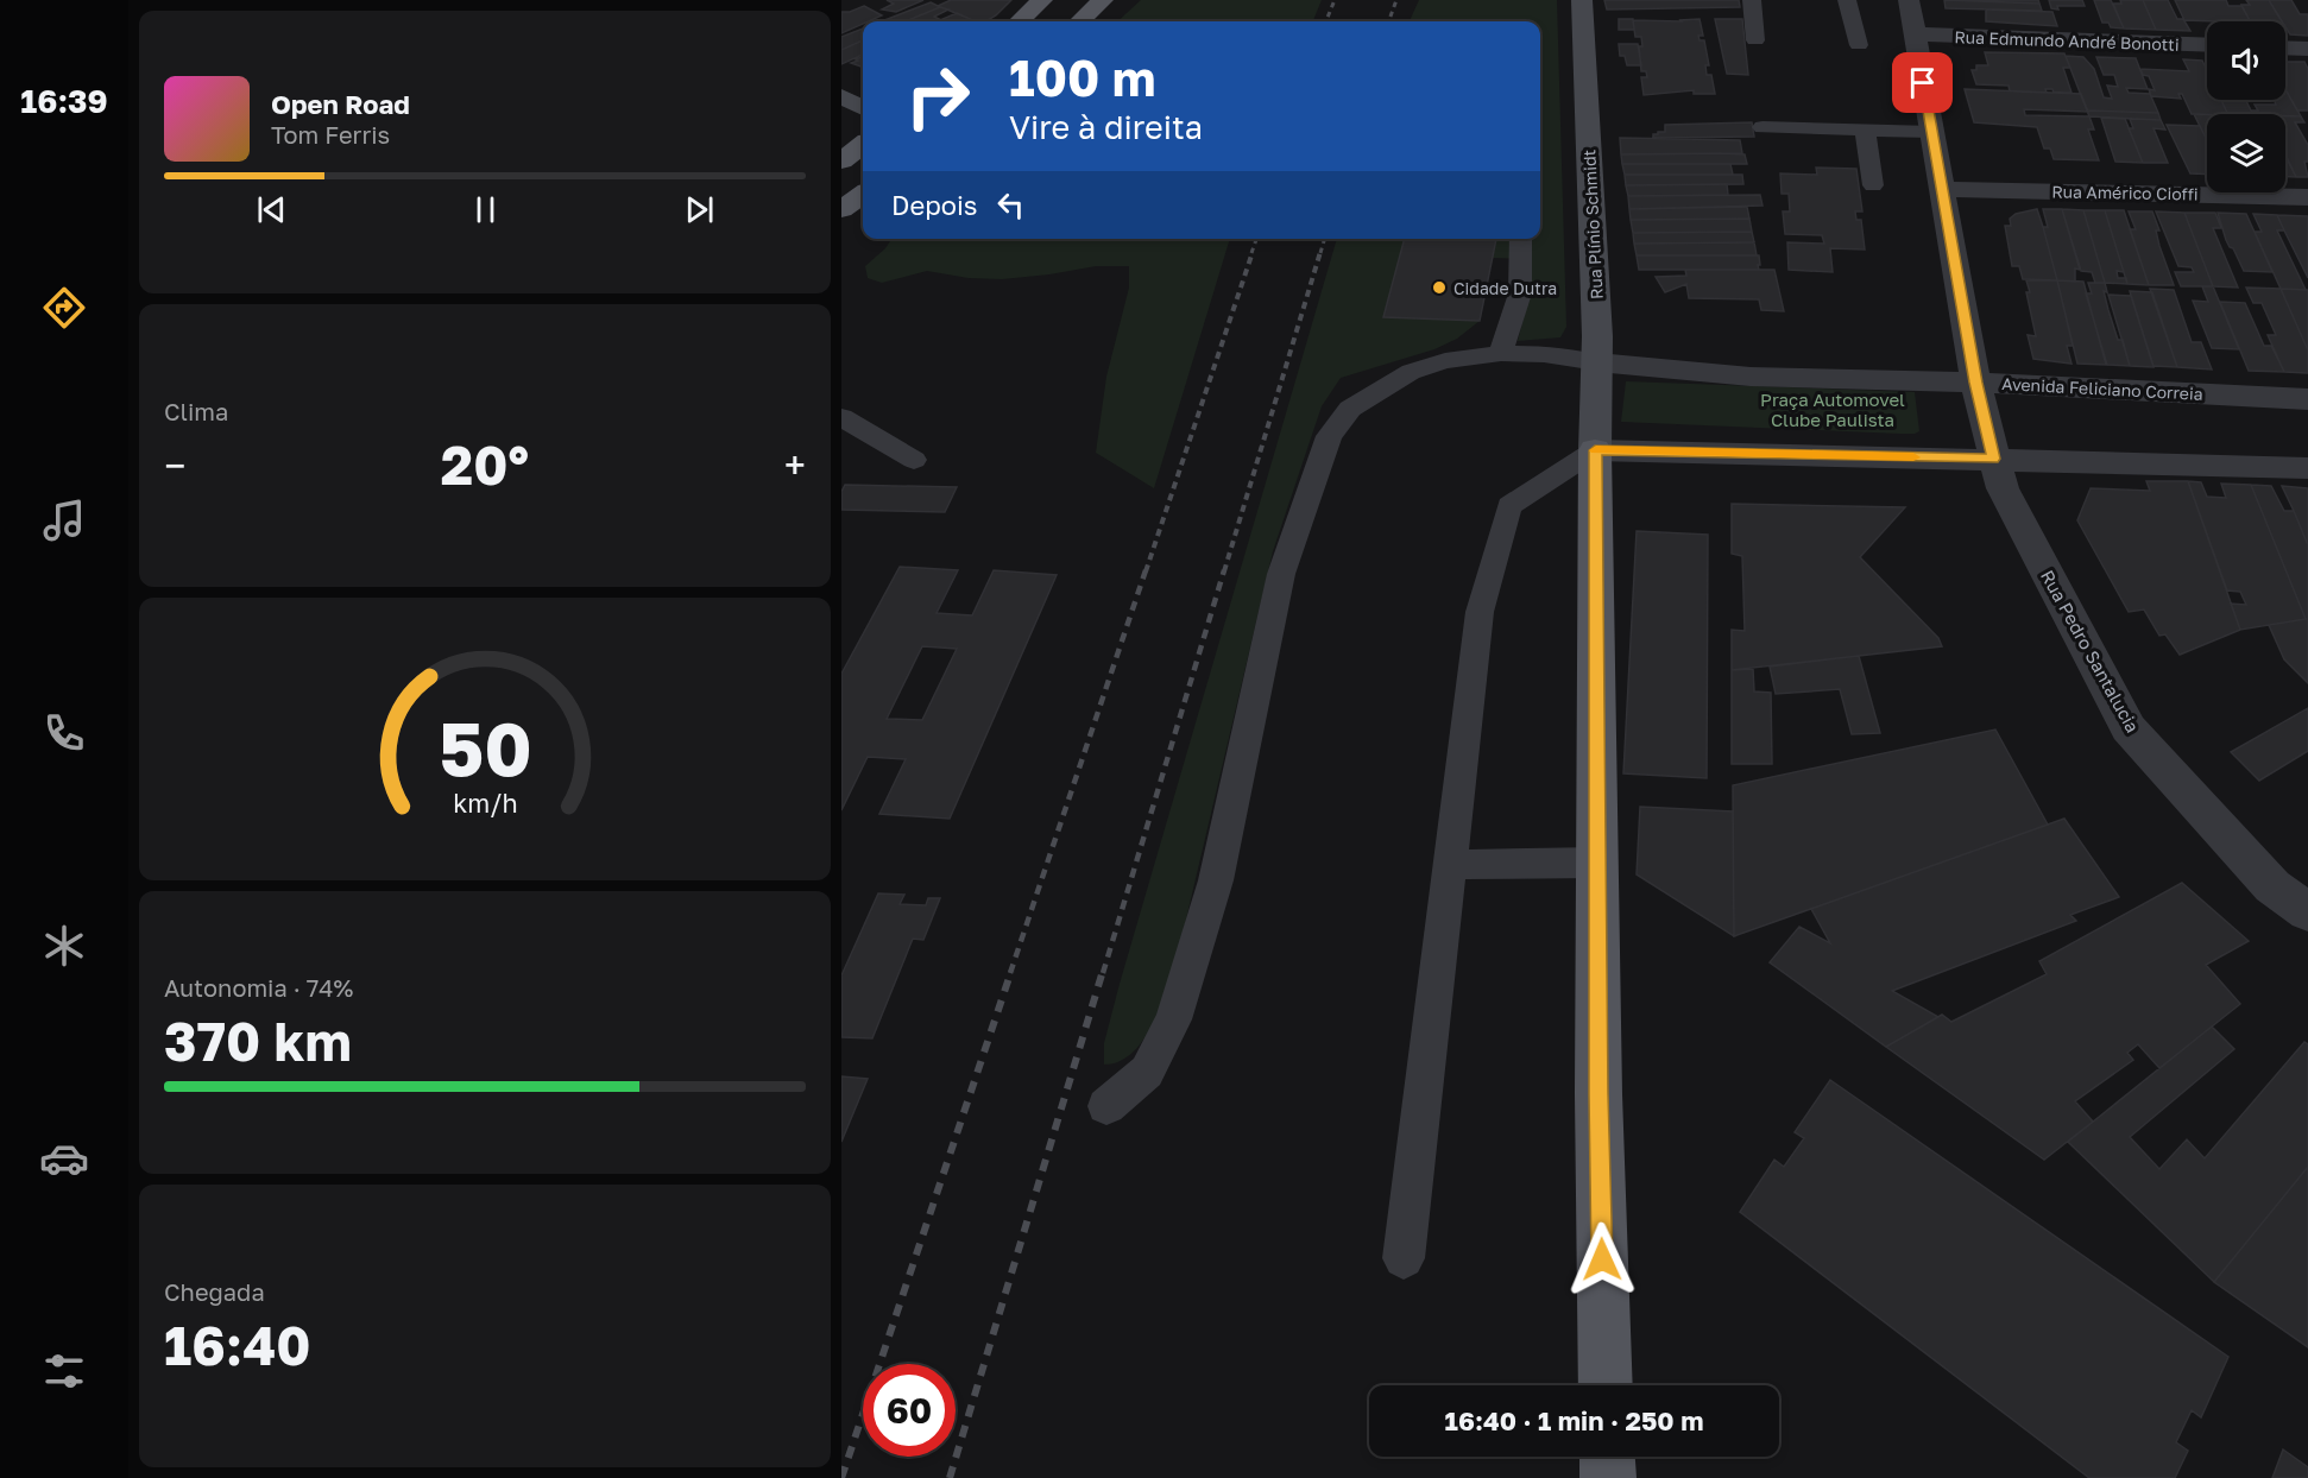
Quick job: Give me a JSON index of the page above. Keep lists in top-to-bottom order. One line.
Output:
{"streets":{"street":["Rua Edmundo André Bonotti","Rua Américo Cioffi","Rua Plínio Schmidt","Avenida Feliciano Correia","Rua Pedro Santalucia"]},"crossings":[["Rua Edmundo André Bonotti","Rua Pedro Santalucia"],["Rua Américo Cioffi","Rua Pedro Santalucia"],["Rua Plínio Schmidt","Avenida Feliciano Correia"],["Avenida Feliciano Correia","Rua Pedro Santalucia"]],"parks":["Praça Automovel Clube Paulista"],"places":["Cidade Dutra"],"page":{"tabs":"16:39","turn":["100 m","Vire à direita"],"song":["Open Road","Tom Ferris"],"then":"Depois","tile":["Clima",["Autonomia · 74%","370 km"],["Chegada","16:40"]],"heat":["−","20°","+"],"limit":"60","trip":"16:40 · 1 min · 250 m","gauge":["50","km/h"]}}
